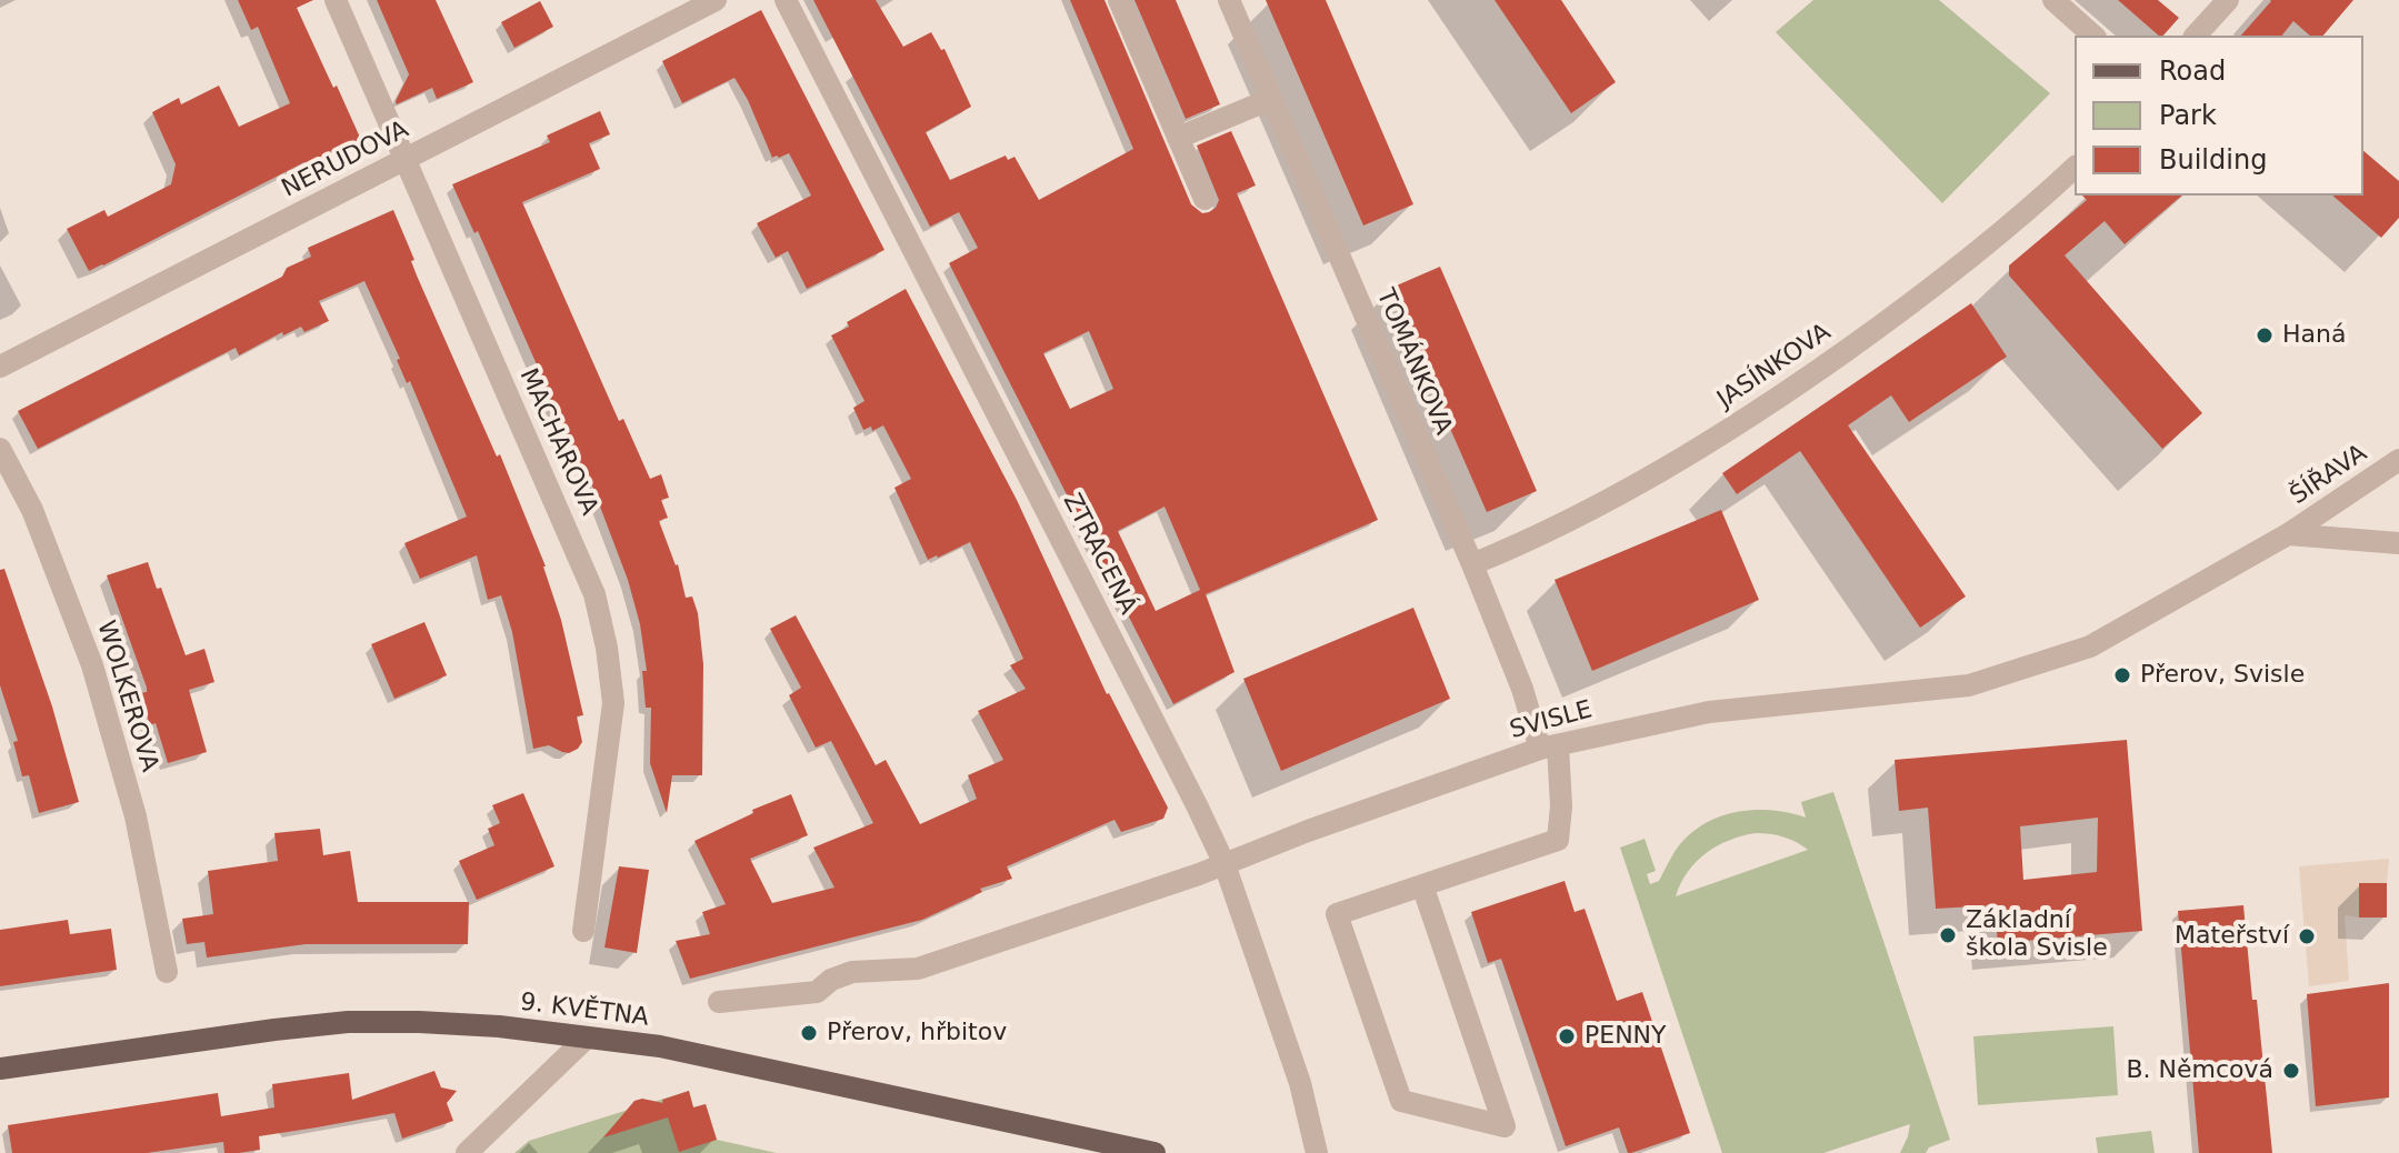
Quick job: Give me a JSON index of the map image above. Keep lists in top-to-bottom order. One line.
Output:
{"streets":{"main road":["9. KVĚTNA"],"street":["NERUDOVA","TOMÁNKOVA","JASÍNKOVA","MACHAROVA","ŠÍŘAVA","ZTRACENÁ","WOLKEROVA","SVISLE"]},"crossings":[["NERUDOVA","MACHAROVA"],["TOMÁNKOVA","JASÍNKOVA"],["TOMÁNKOVA","SVISLE"],["ŠÍŘAVA","SVISLE"],["ZTRACENÁ","SVISLE"]],"places":["Haná","Přerov, Svisle","Základní škola Svisle","Mateřství","Přerov, hřbitov","PENNY","B. Němcová"],"legend":["Road","Park","Building"]}
